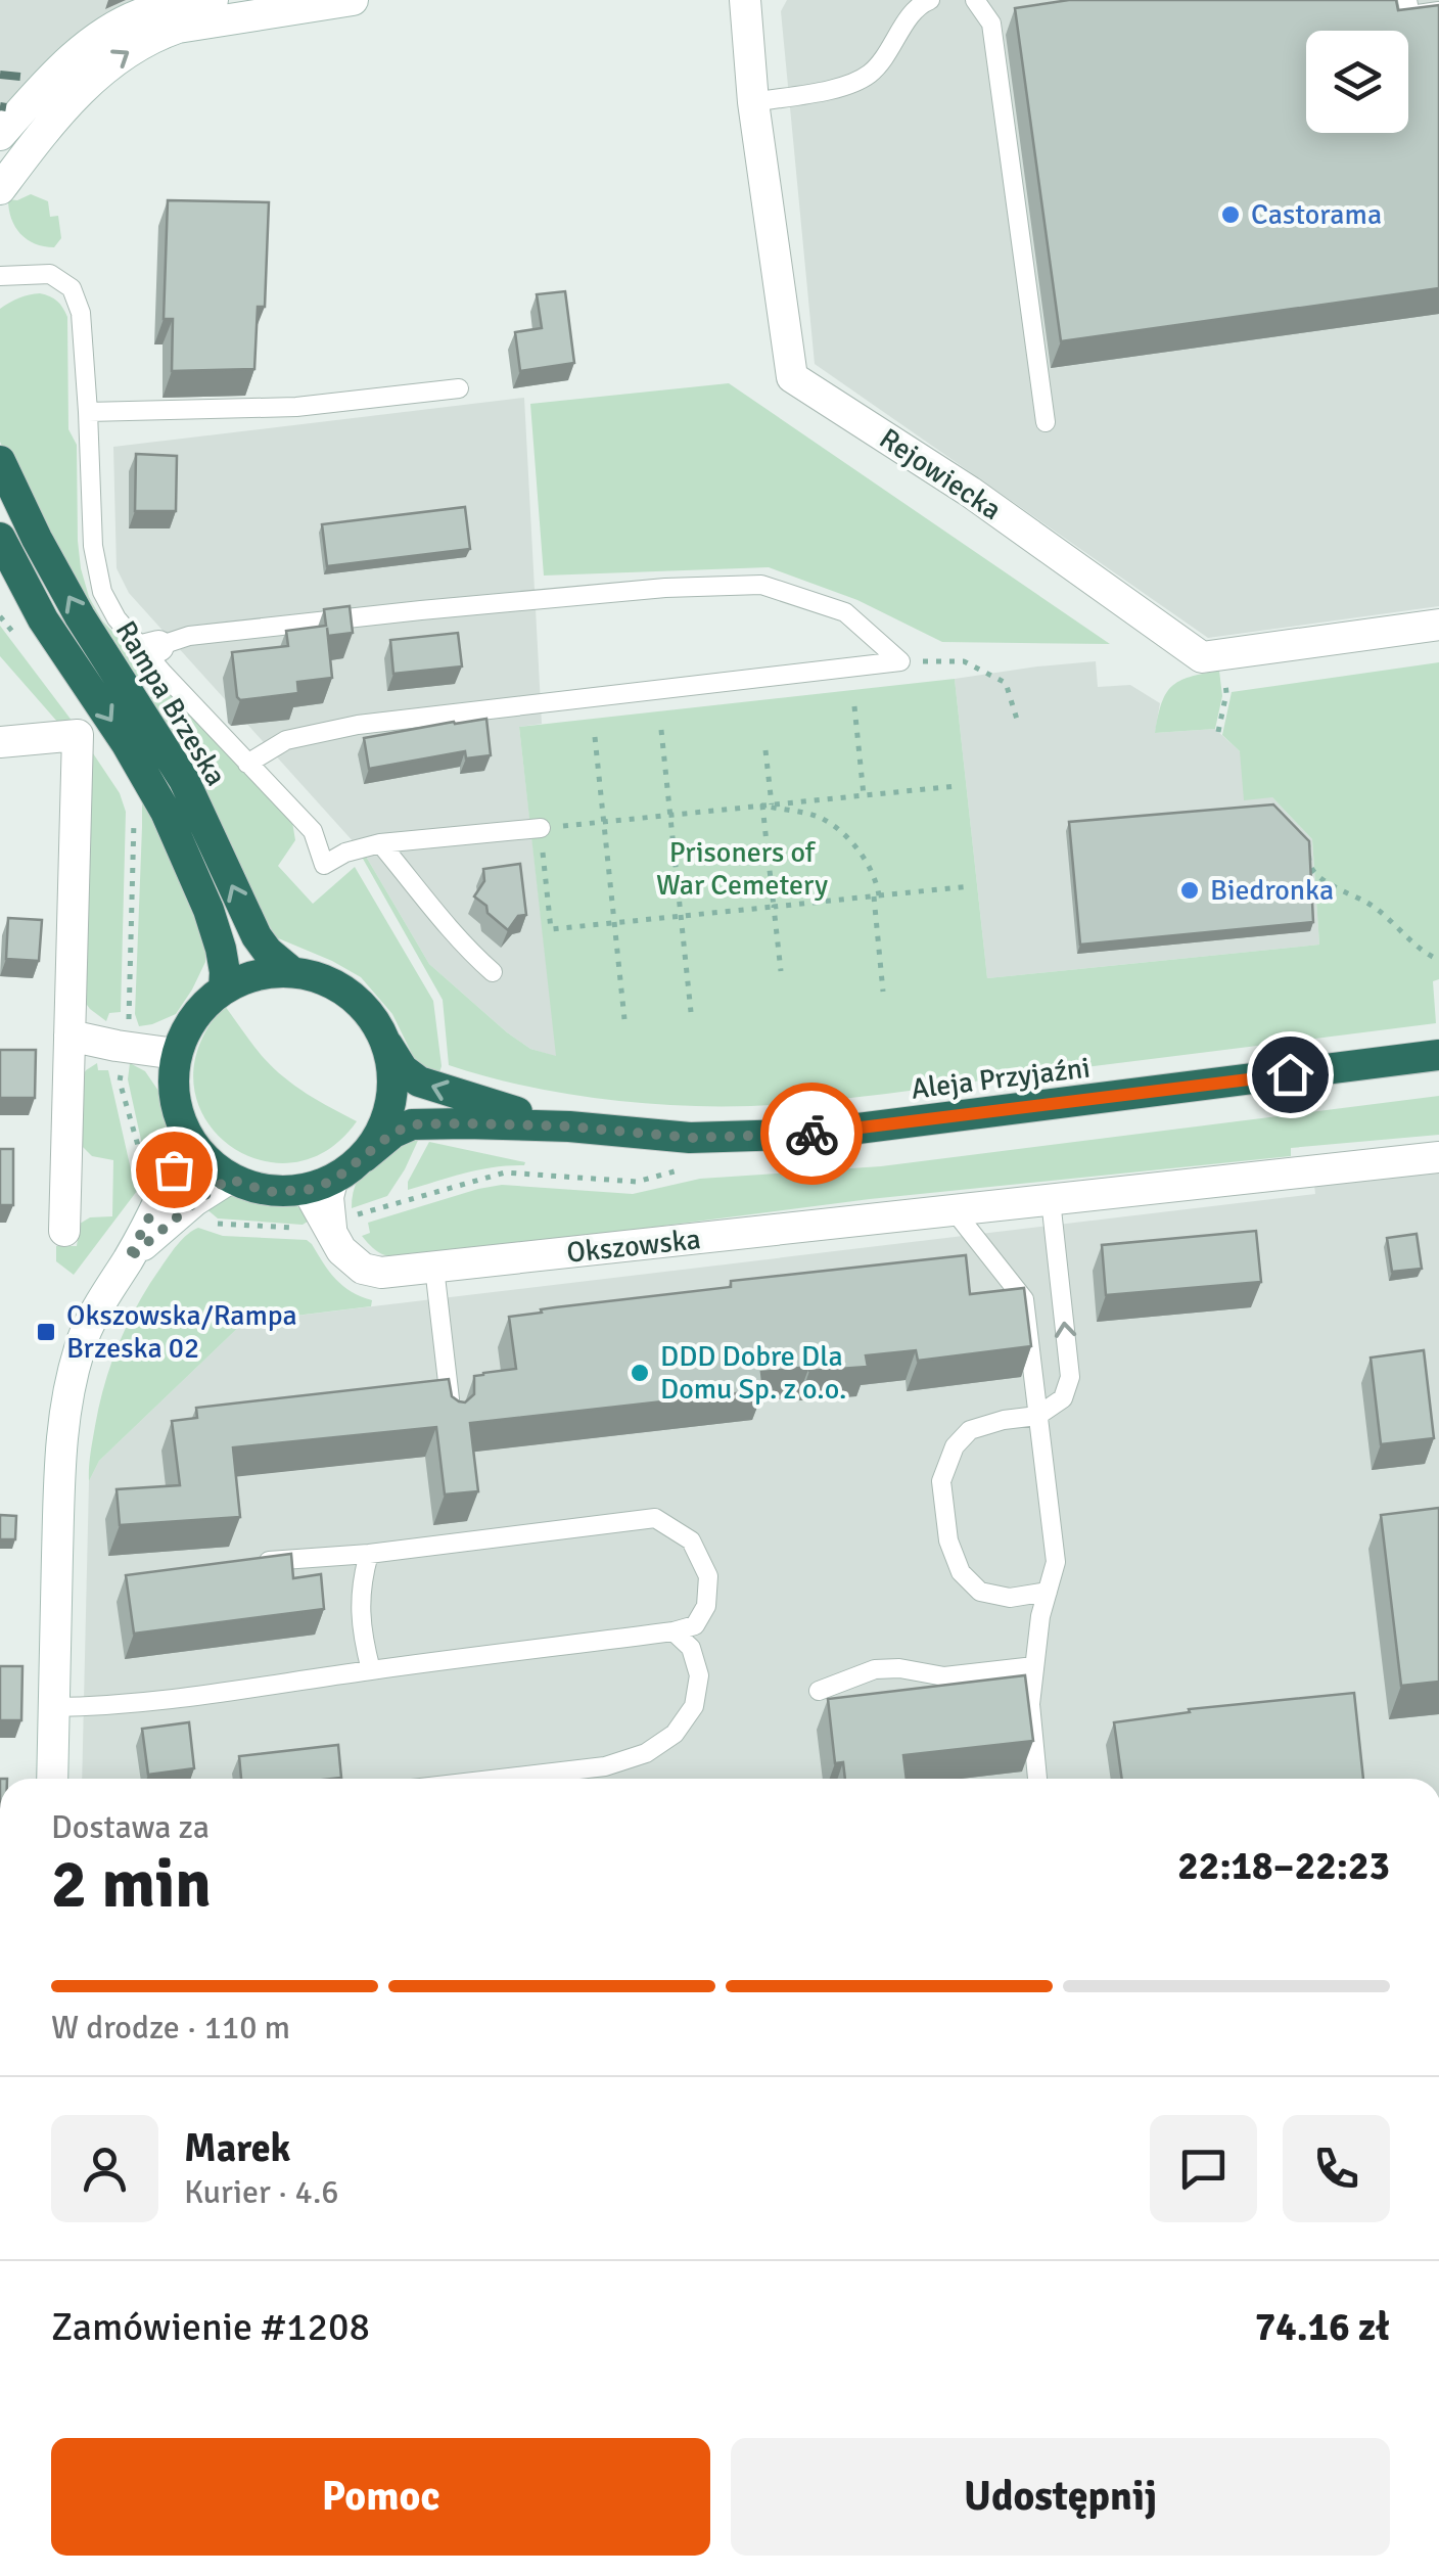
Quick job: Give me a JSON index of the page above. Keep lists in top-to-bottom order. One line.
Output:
{"streets":{"highway":["Rampa Brzeska","Aleja Przyjaźni"],"street":["Rejowiecka","Okszowska"]},"crossings":[["Rampa Brzeska","Aleja Przyjaźni"],["Rampa Brzeska","Okszowska"],["Aleja Przyjaźni","Okszowska"]],"parks":["Prisoners of War Cemetery"],"places":{"other":["Castorama","Biedronka","DDD Dobre Dla Domu Sp. z o.o."],"transit":["Okszowska/Rampa Brzeska 02"]},"page":{"heading":["2 min","Dostawa za","22:18–22:23"],"panel":["Marek","Kurier · 4.6","Zamówienie #1208","74.16 zł"],"bar":"W drodze · 110 m","buttons":["Pomoc","Udostępnij"]}}
